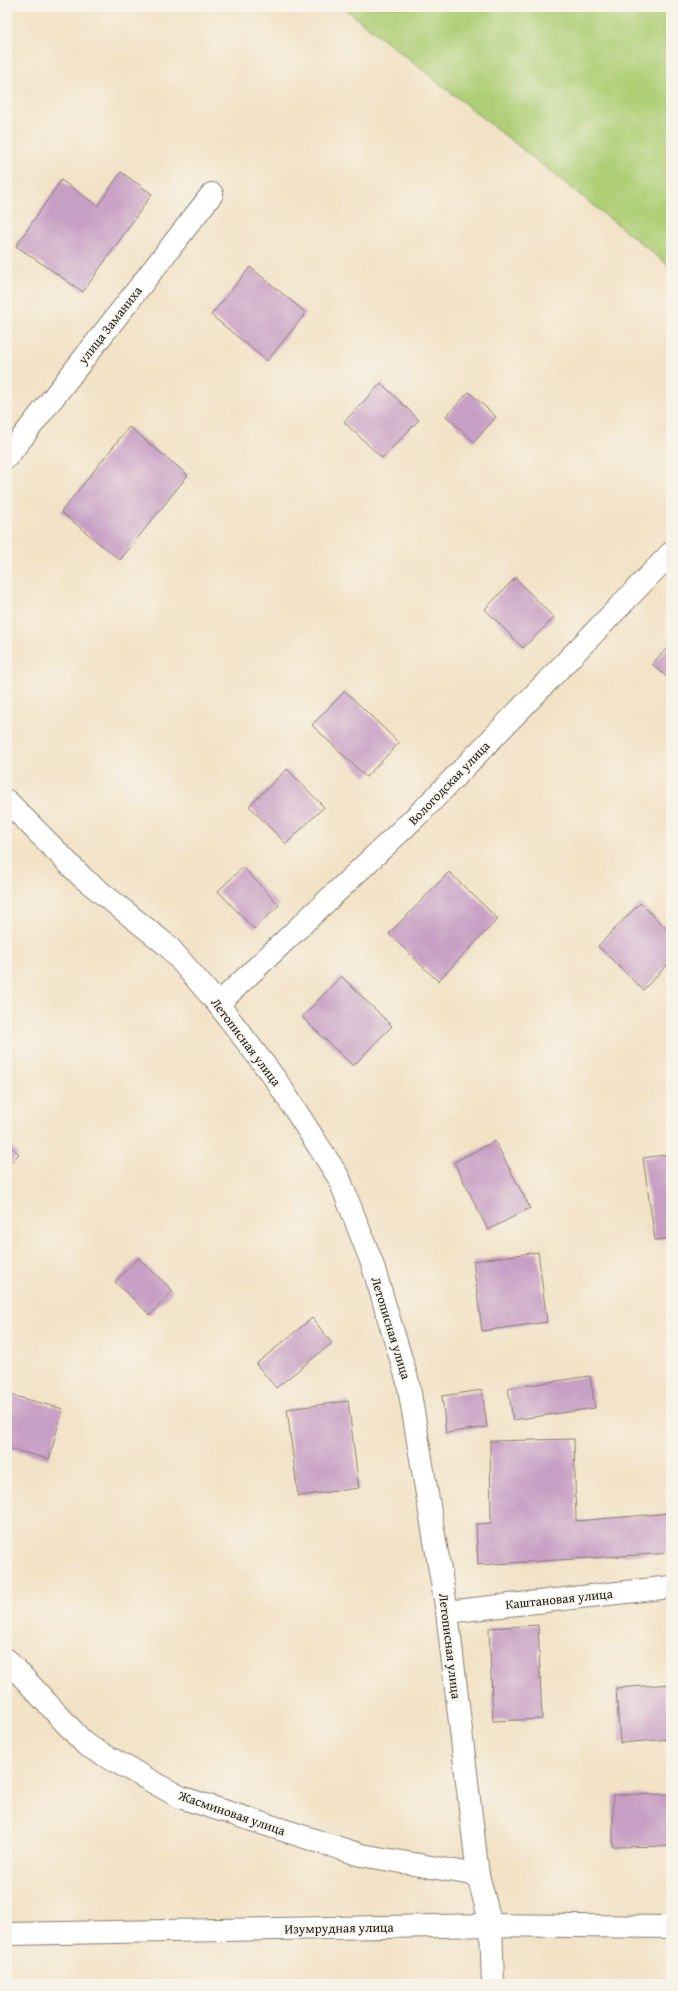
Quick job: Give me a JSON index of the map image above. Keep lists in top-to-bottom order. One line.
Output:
{"streets":{"street":["улица Заманиха","Вологодская улица","Летописная улица","Каштановая улица","Жасминовая улица","Изумрудная улица"]},"crossings":[["Вологодская улица","Летописная улица"],["Летописная улица","Каштановая улица"],["Летописная улица","Жасминовая улица"],["Летописная улица","Изумрудная улица"]]}
